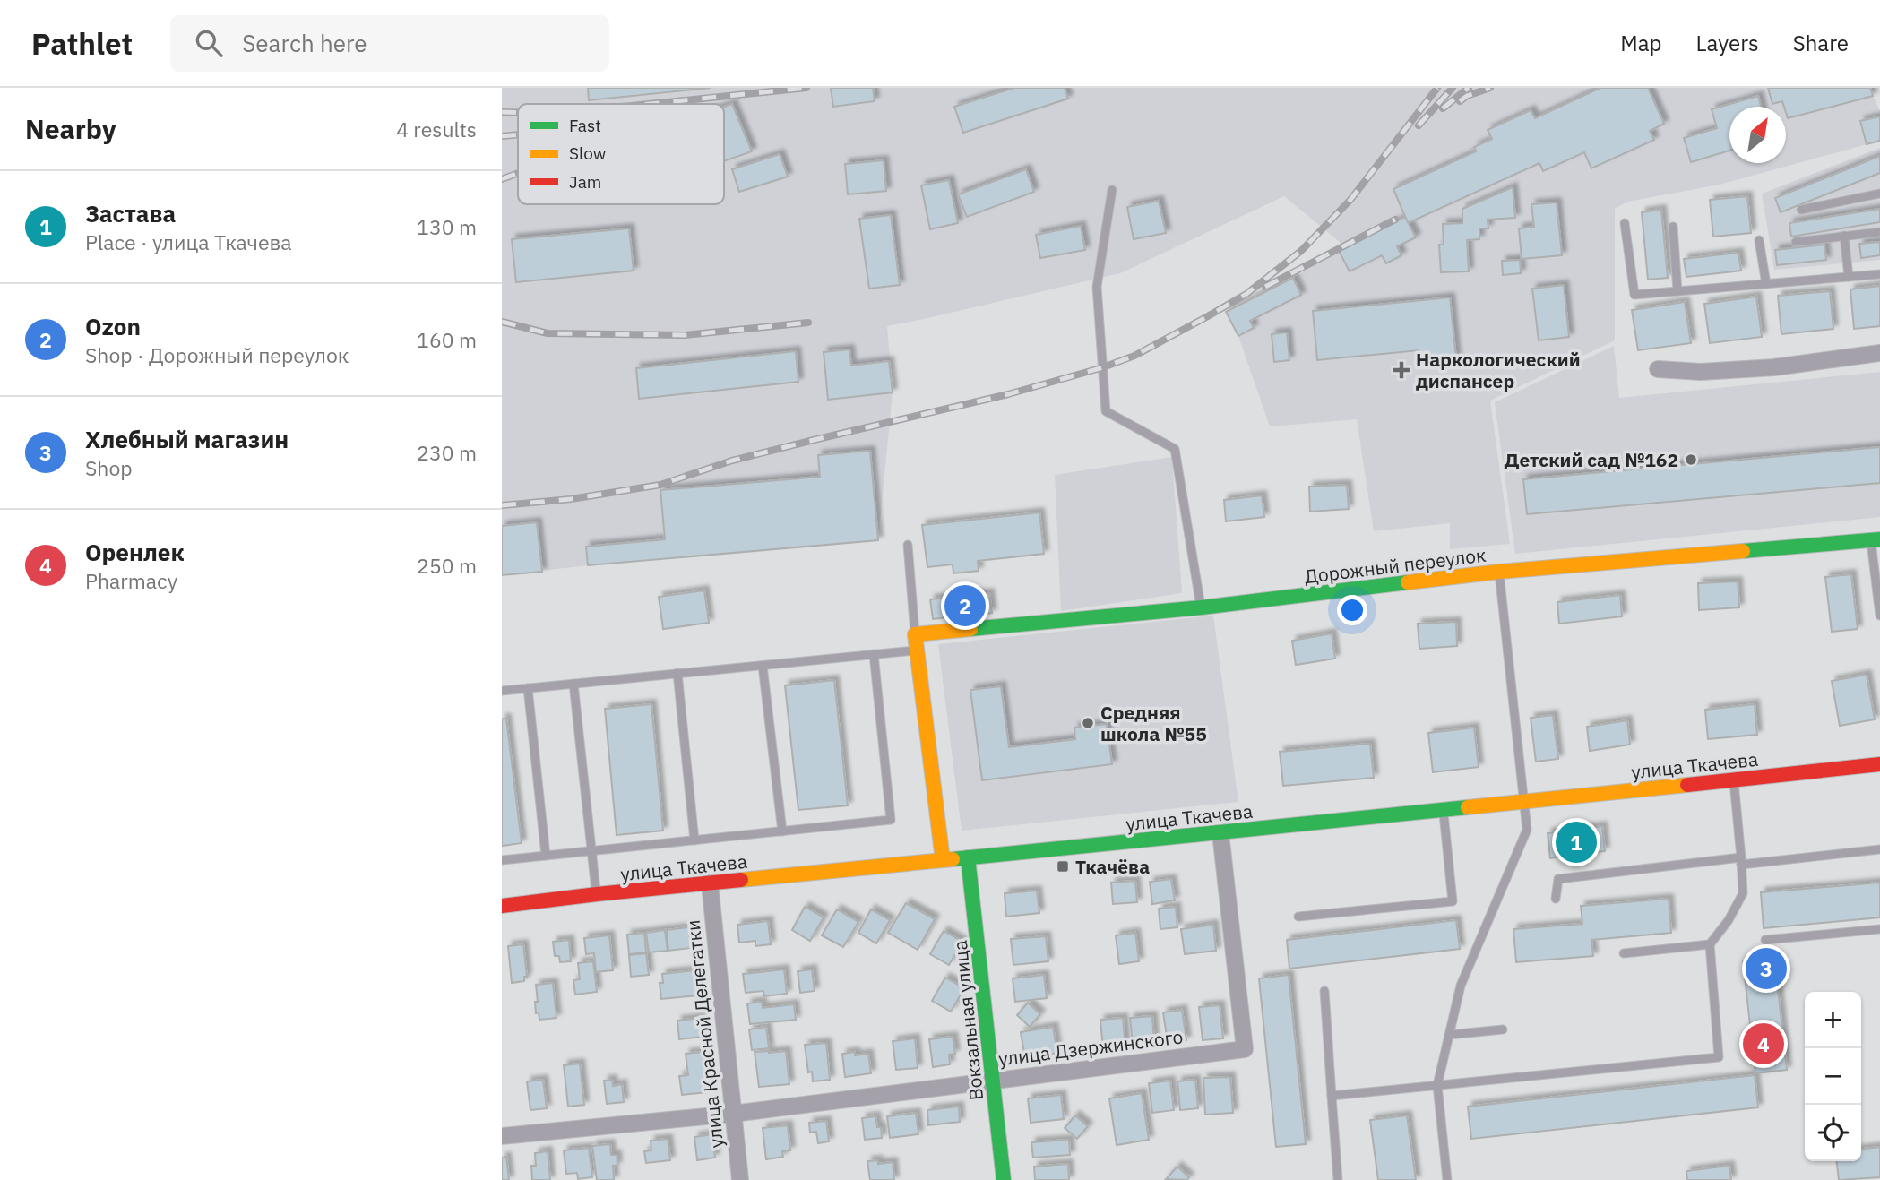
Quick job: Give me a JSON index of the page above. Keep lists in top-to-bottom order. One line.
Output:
{"streets":{"street":["Дорожный переулок","улица Ткачева","Вокзальная улица","улица Красной Делегатки","улица Дзержинского"]},"crossings":[["улица Ткачева","Вокзальная улица"],["улица Ткачева","улица Красной Делегатки"],["улица Ткачева","улица Дзержинского"],["Вокзальная улица","улица Дзержинского"],["улица Красной Делегатки","улица Дзержинского"]],"places":{"health":["Наркологический диспансер"],"other":["Детский сад №162","Средняя школа №55"],"transit":["Ткачёва"]},"legend":["Fast","Slow","Jam"],"north":"top right","page":{"header":"Pathlet","search":"Search here","nav":["Map","Layers","Share"],"heading":["Nearby","4 results"],"list":[{"mark":"1","name":"Застава","note":"Place · улица Ткачева","value":"130 m"},{"mark":"2","name":"Ozon","note":"Shop · Дорожный переулок","value":"160 m"},{"mark":"3","name":"Хлебный магазин","note":"Shop","value":"230 m"},{"mark":"4","name":"Оренлек","note":"Pharmacy","value":"250 m"}],"pins":["2","1","3","4"],"map_buttons":["+","−"]}}
